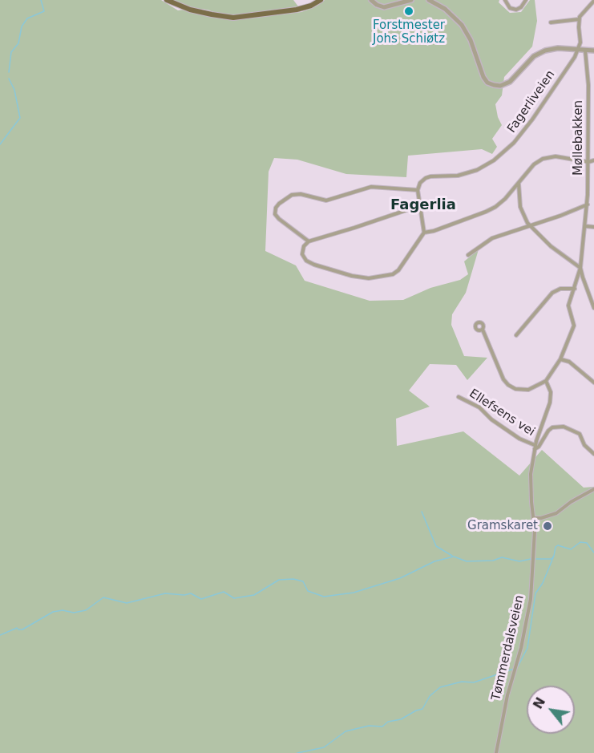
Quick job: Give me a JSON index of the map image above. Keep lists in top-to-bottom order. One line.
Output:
{"streets":{"street":["Fagerliveien","Møllebakken","Ellefsens vei","Tømmerdalsveien"]},"districts":["Fagerlia"],"places":["Forstmester Johs Schiøtz","Gramskaret"],"north":"top left"}
